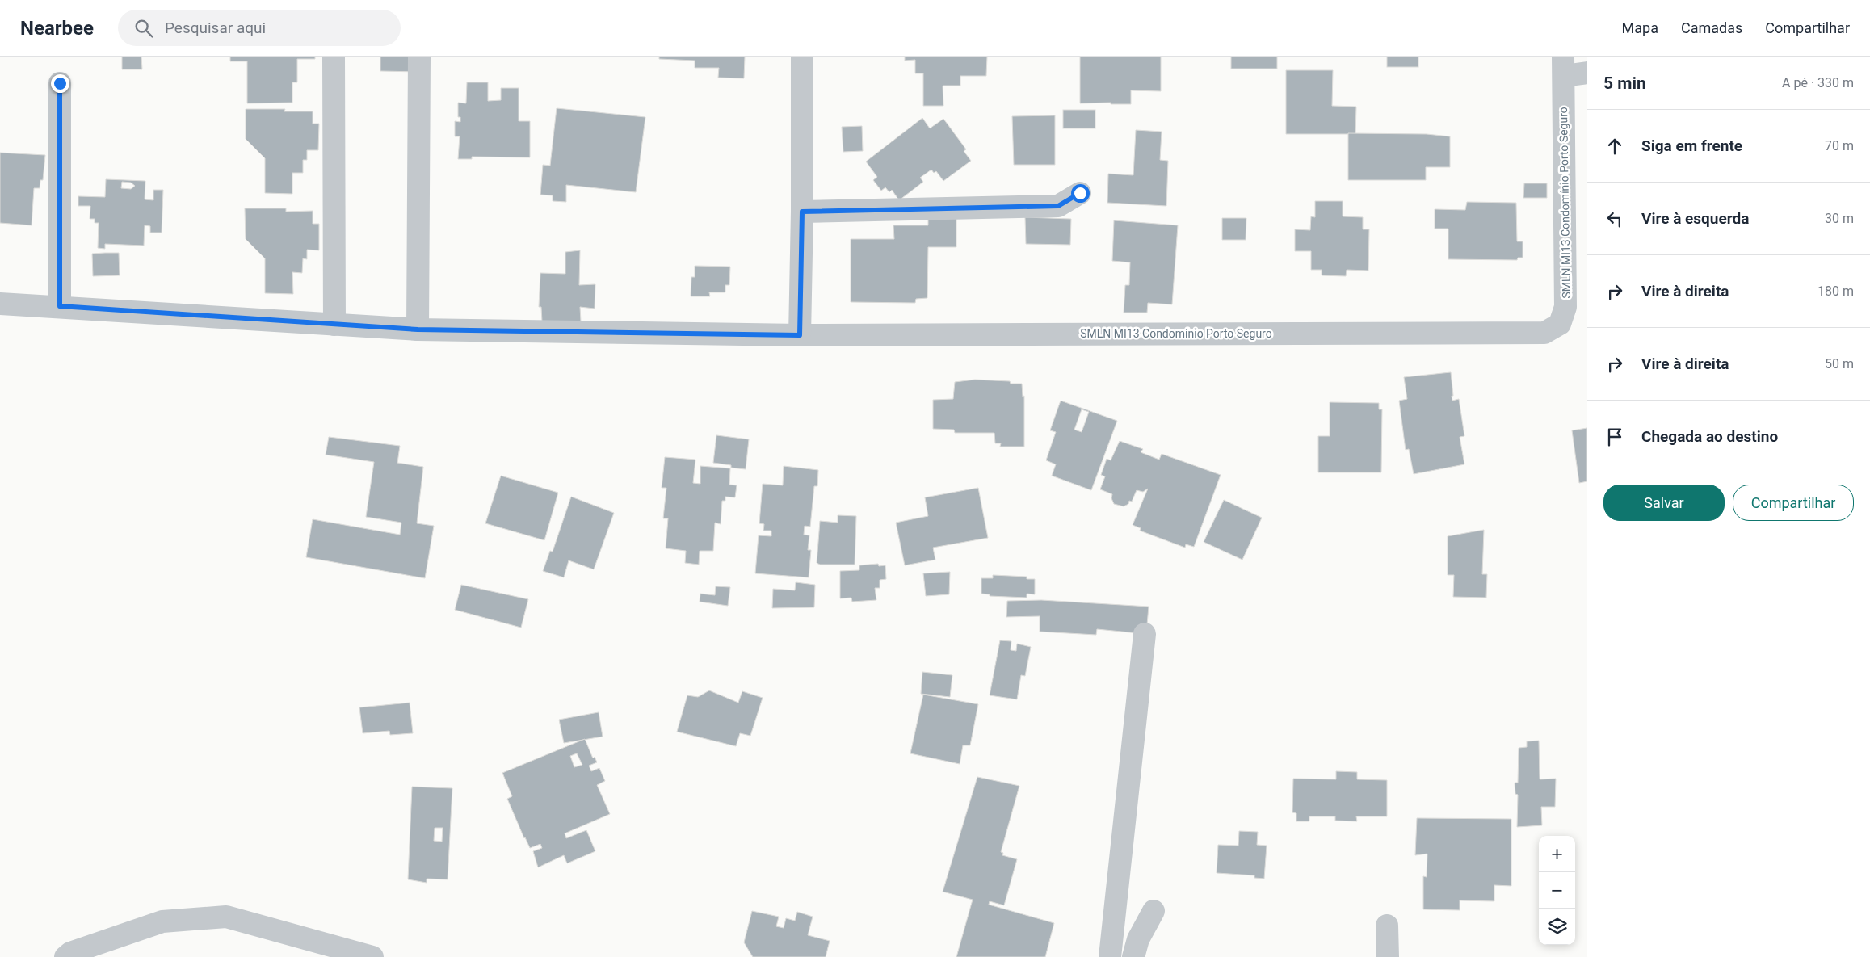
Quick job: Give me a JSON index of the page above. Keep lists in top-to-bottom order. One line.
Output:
{"streets":{"street":["SMLN MI13 Condomínio Porto Seguro"]},"page":{"header":"Nearbee","search":"Pesquisar aqui","nav":["Mapa","Camadas","Compartilhar"],"heading":["5 min","A pé · 330 m"],"list":[["Siga em frente","70 m"],["Vire à esquerda","30 m"],["Vire à direita","180 m"],["Vire à direita","50 m"],"Chegada ao destino"],"buttons":["Salvar","Compartilhar"],"map_buttons":["+","−"]}}
